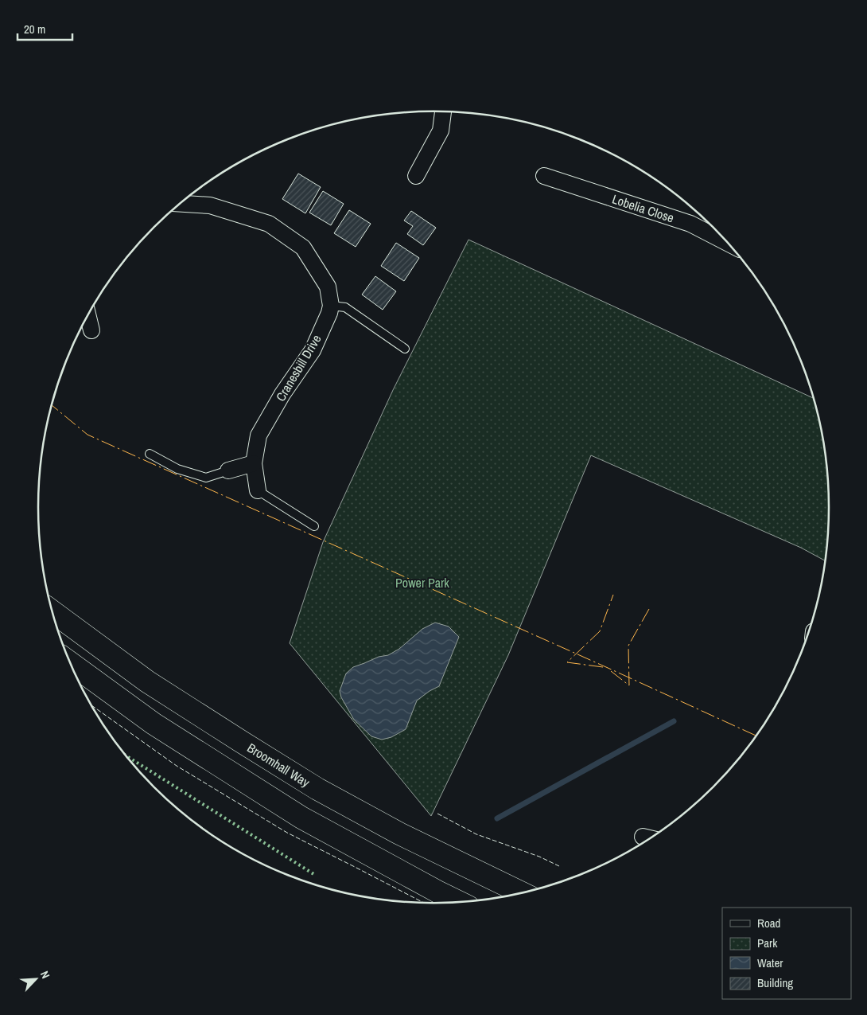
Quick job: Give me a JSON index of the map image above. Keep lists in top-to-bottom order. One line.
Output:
{"streets":{"highway":["Broomhall Way"],"street":["Lobelia Close","Cranesbill Drive"]},"parks":["Power Park"],"legend":["Road","Park","Water","Building"],"scale_bar":"20 m","north":"top right"}
